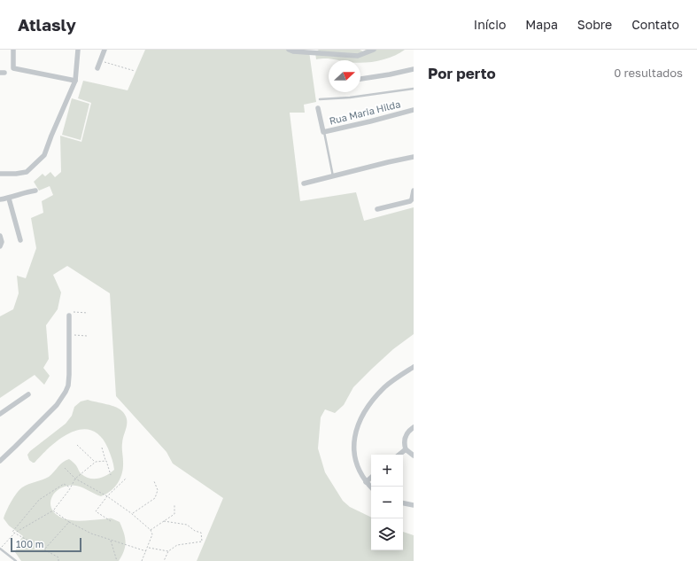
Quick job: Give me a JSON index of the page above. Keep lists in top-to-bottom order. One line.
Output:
{"streets":{"street":["Rua Maria Hilda"]},"scale_bar":"100 m","north":"right","page":{"header":"Atlasly","nav":["Início","Mapa","Sobre","Contato"],"heading":["Por perto","0 resultados"],"map_buttons":["+","−"],"scale":"100 m"}}
